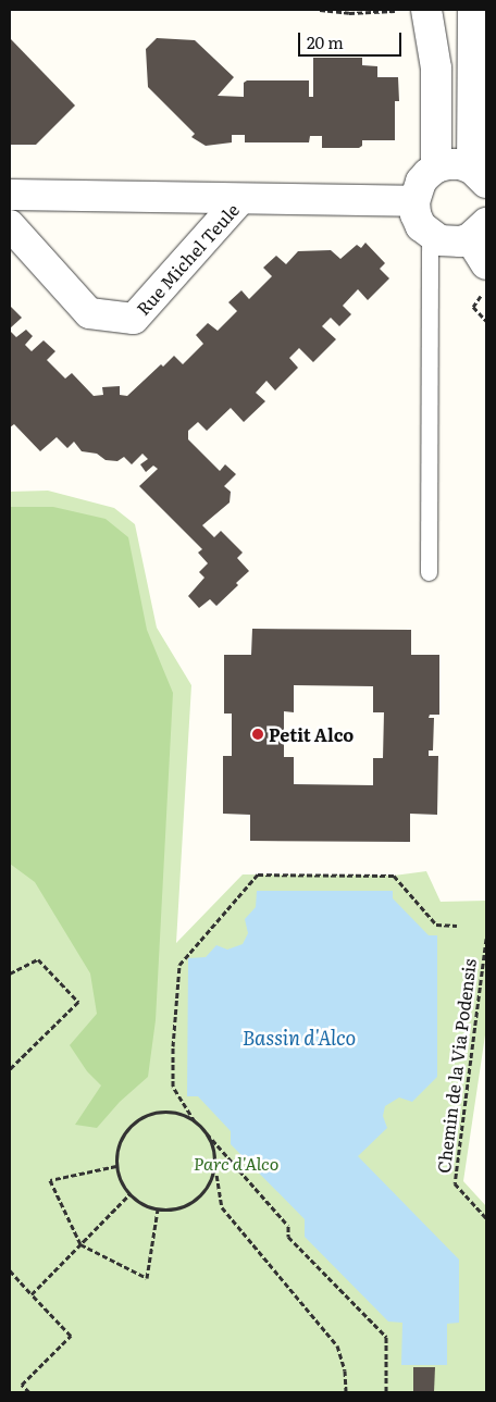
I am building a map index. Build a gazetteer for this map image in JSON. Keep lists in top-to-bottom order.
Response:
{
  "streets": {
    "street": ["Rue Michel Teule"],
    "path": ["Chemin de la Via Podensis"]
  },
  "water": ["Bassin d'Alco"],
  "parks": ["Parc d'Alco"],
  "places": ["Petit Alco"],
  "scale_bar": "20 m"
}
